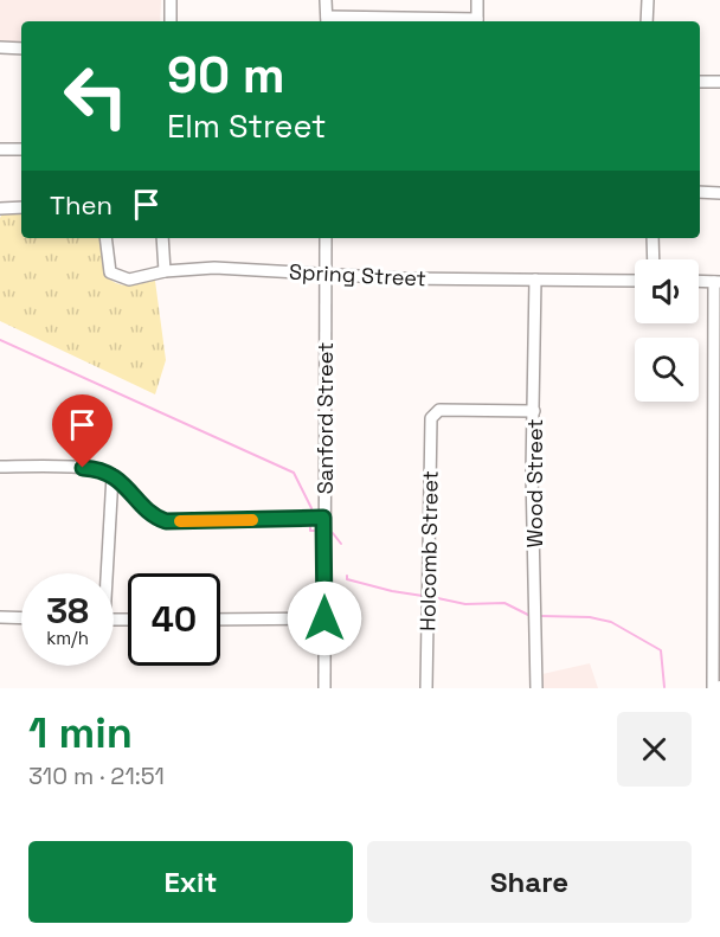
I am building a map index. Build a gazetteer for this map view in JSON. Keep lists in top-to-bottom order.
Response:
{
  "streets": {
    "street": [
      "Spring Street",
      "Sanford Street",
      "Wood Street",
      "Holcomb Street"
    ]
  },
  "crossings": [
    ["Spring Street", "Sanford Street"],
    ["Spring Street", "Wood Street"],
    ["Wood Street", "Holcomb Street"]
  ],
  "page": {
    "turn": ["90 m", "Elm Street"],
    "then": "Then",
    "speed": "38 km/h",
    "limit": "40",
    "heading": ["1 min", "310 m · 21:51"],
    "buttons": ["Exit", "Share"]
  }
}
